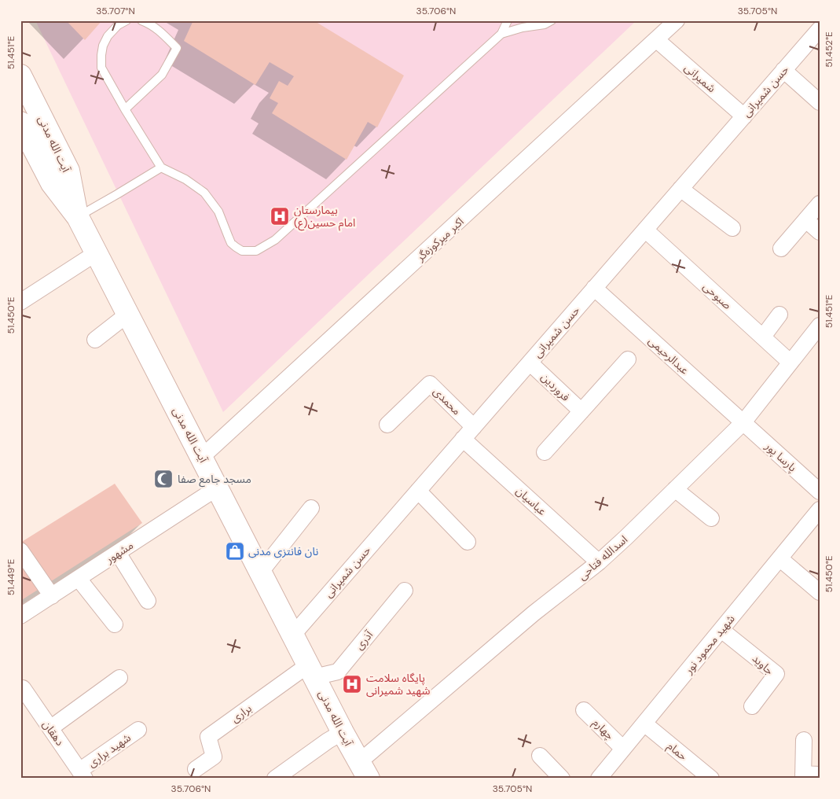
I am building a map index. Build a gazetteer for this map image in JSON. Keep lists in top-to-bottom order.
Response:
{
  "streets": {
    "main road": ["آیت الله مدنی"],
    "street": [
      "شمیرانی",
      "حسن شمیرانی",
      "اکبر میرکوزه‌گر",
      "صبوحی",
      "عبدالرحیمی",
      "فروردین",
      "محمدی",
      "پارسا پور",
      "عباسیان",
      "مشهور",
      "اسدالله فتاحی",
      "آذری",
      "شهید محمود نور",
      "جاوید",
      "براری",
      "چهارم",
      "دهقان",
      "شهید براری",
      "حمام"
    ]
  },
  "crossings": [
    ["شمیرانی", "حسن شمیرانی"],
    ["شمیرانی", "اکبر میرکوزه‌گر"],
    ["حسن شمیرانی", "آیت الله مدنی"],
    ["حسن شمیرانی", "صبوحی"],
    ["حسن شمیرانی", "عبدالرحیمی"],
    ["حسن شمیرانی", "فروردین"],
    ["حسن شمیرانی", "محمدی"],
    ["حسن شمیرانی", "عباسیان"],
    ["آیت الله مدنی", "اکبر میرکوزه‌گر"],
    ["آیت الله مدنی", "مشهور"],
    ["آیت الله مدنی", "اسدالله فتاحی"],
    ["آیت الله مدنی", "آذری"],
    ["آیت الله مدنی", "براری"],
    ["صبوحی", "اسدالله فتاحی"],
    ["عبدالرحیمی", "پارسا پور"],
    ["عبدالرحیمی", "اسدالله فتاحی"],
    ["پارسا پور", "اسدالله فتاحی"],
    ["عباسیان", "اسدالله فتاحی"],
    ["آذری", "براری"],
    ["شهید محمود نور", "جاوید"],
    ["شهید محمود نور", "چهارم"],
    ["شهید محمود نور", "حمام"],
    ["دهقان", "شهید براری"]
  ],
  "places": {
    "hospital": ["بیمارستان امام حسین(ع)", "پایگاه سلامت شهید شمیرانی"],
    "mosque": ["مسجد جامع صفا"],
    "shop": ["نان فانتزی مدنی"]
  },
  "coordinates": [
    "35.707°N",
    "35.706°N",
    "35.705°N",
    "51.452°E",
    "51.451°E",
    "51.450°E",
    "51.449°E"
  ]
}
